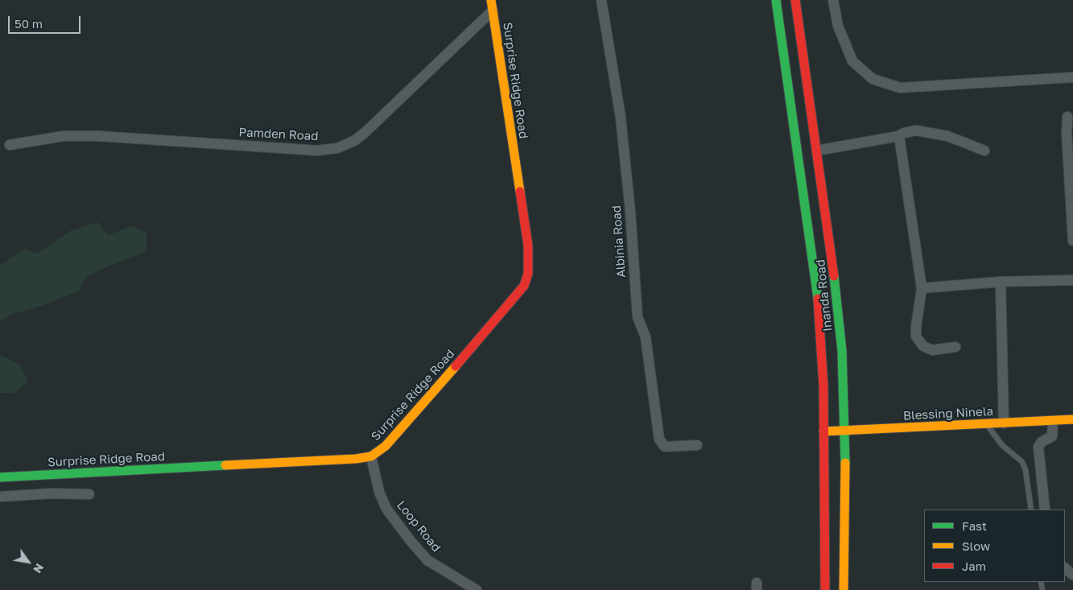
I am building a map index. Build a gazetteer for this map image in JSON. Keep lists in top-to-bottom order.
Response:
{
  "streets": {
    "main road": ["Surprise Ridge Road", "Inanda Road", "Blessing Ninela"],
    "street": ["Pamden Road", "Albinia Road", "Loop Road"]
  },
  "crossings": [
    ["Surprise Ridge Road", "Pamden Road"],
    ["Surprise Ridge Road", "Loop Road"],
    ["Inanda Road", "Blessing Ninela"]
  ],
  "legend": ["Fast", "Slow", "Jam"],
  "scale_bar": "50 m",
  "north": "bottom right"
}
